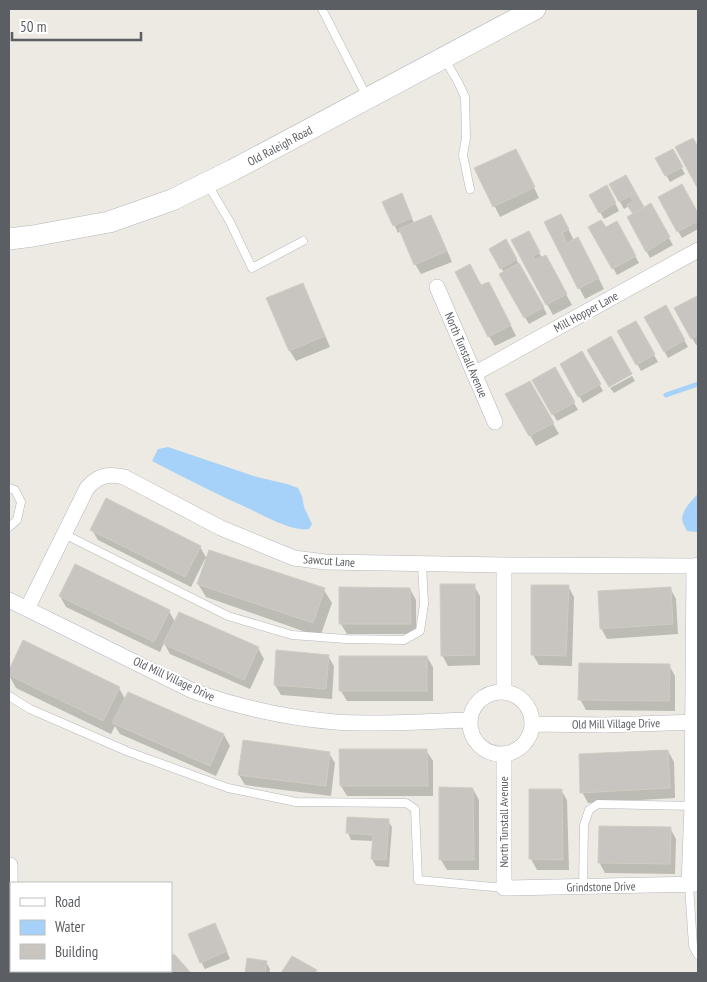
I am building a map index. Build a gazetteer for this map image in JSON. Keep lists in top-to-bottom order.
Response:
{
  "streets": {
    "street": [
      "Old Raleigh Road",
      "Mill Hopper Lane",
      "North Tunstall Avenue",
      "Sawcut Lane",
      "Old Mill Village Drive",
      "Grindstone Drive"
    ]
  },
  "crossings": [
    ["Mill Hopper Lane", "North Tunstall Avenue"],
    ["North Tunstall Avenue", "Old Mill Village Drive"],
    ["North Tunstall Avenue", "Grindstone Drive"],
    ["Sawcut Lane", "Old Mill Village Drive"]
  ],
  "legend": ["Road", "Water", "Building"],
  "scale_bar": "50 m"
}
